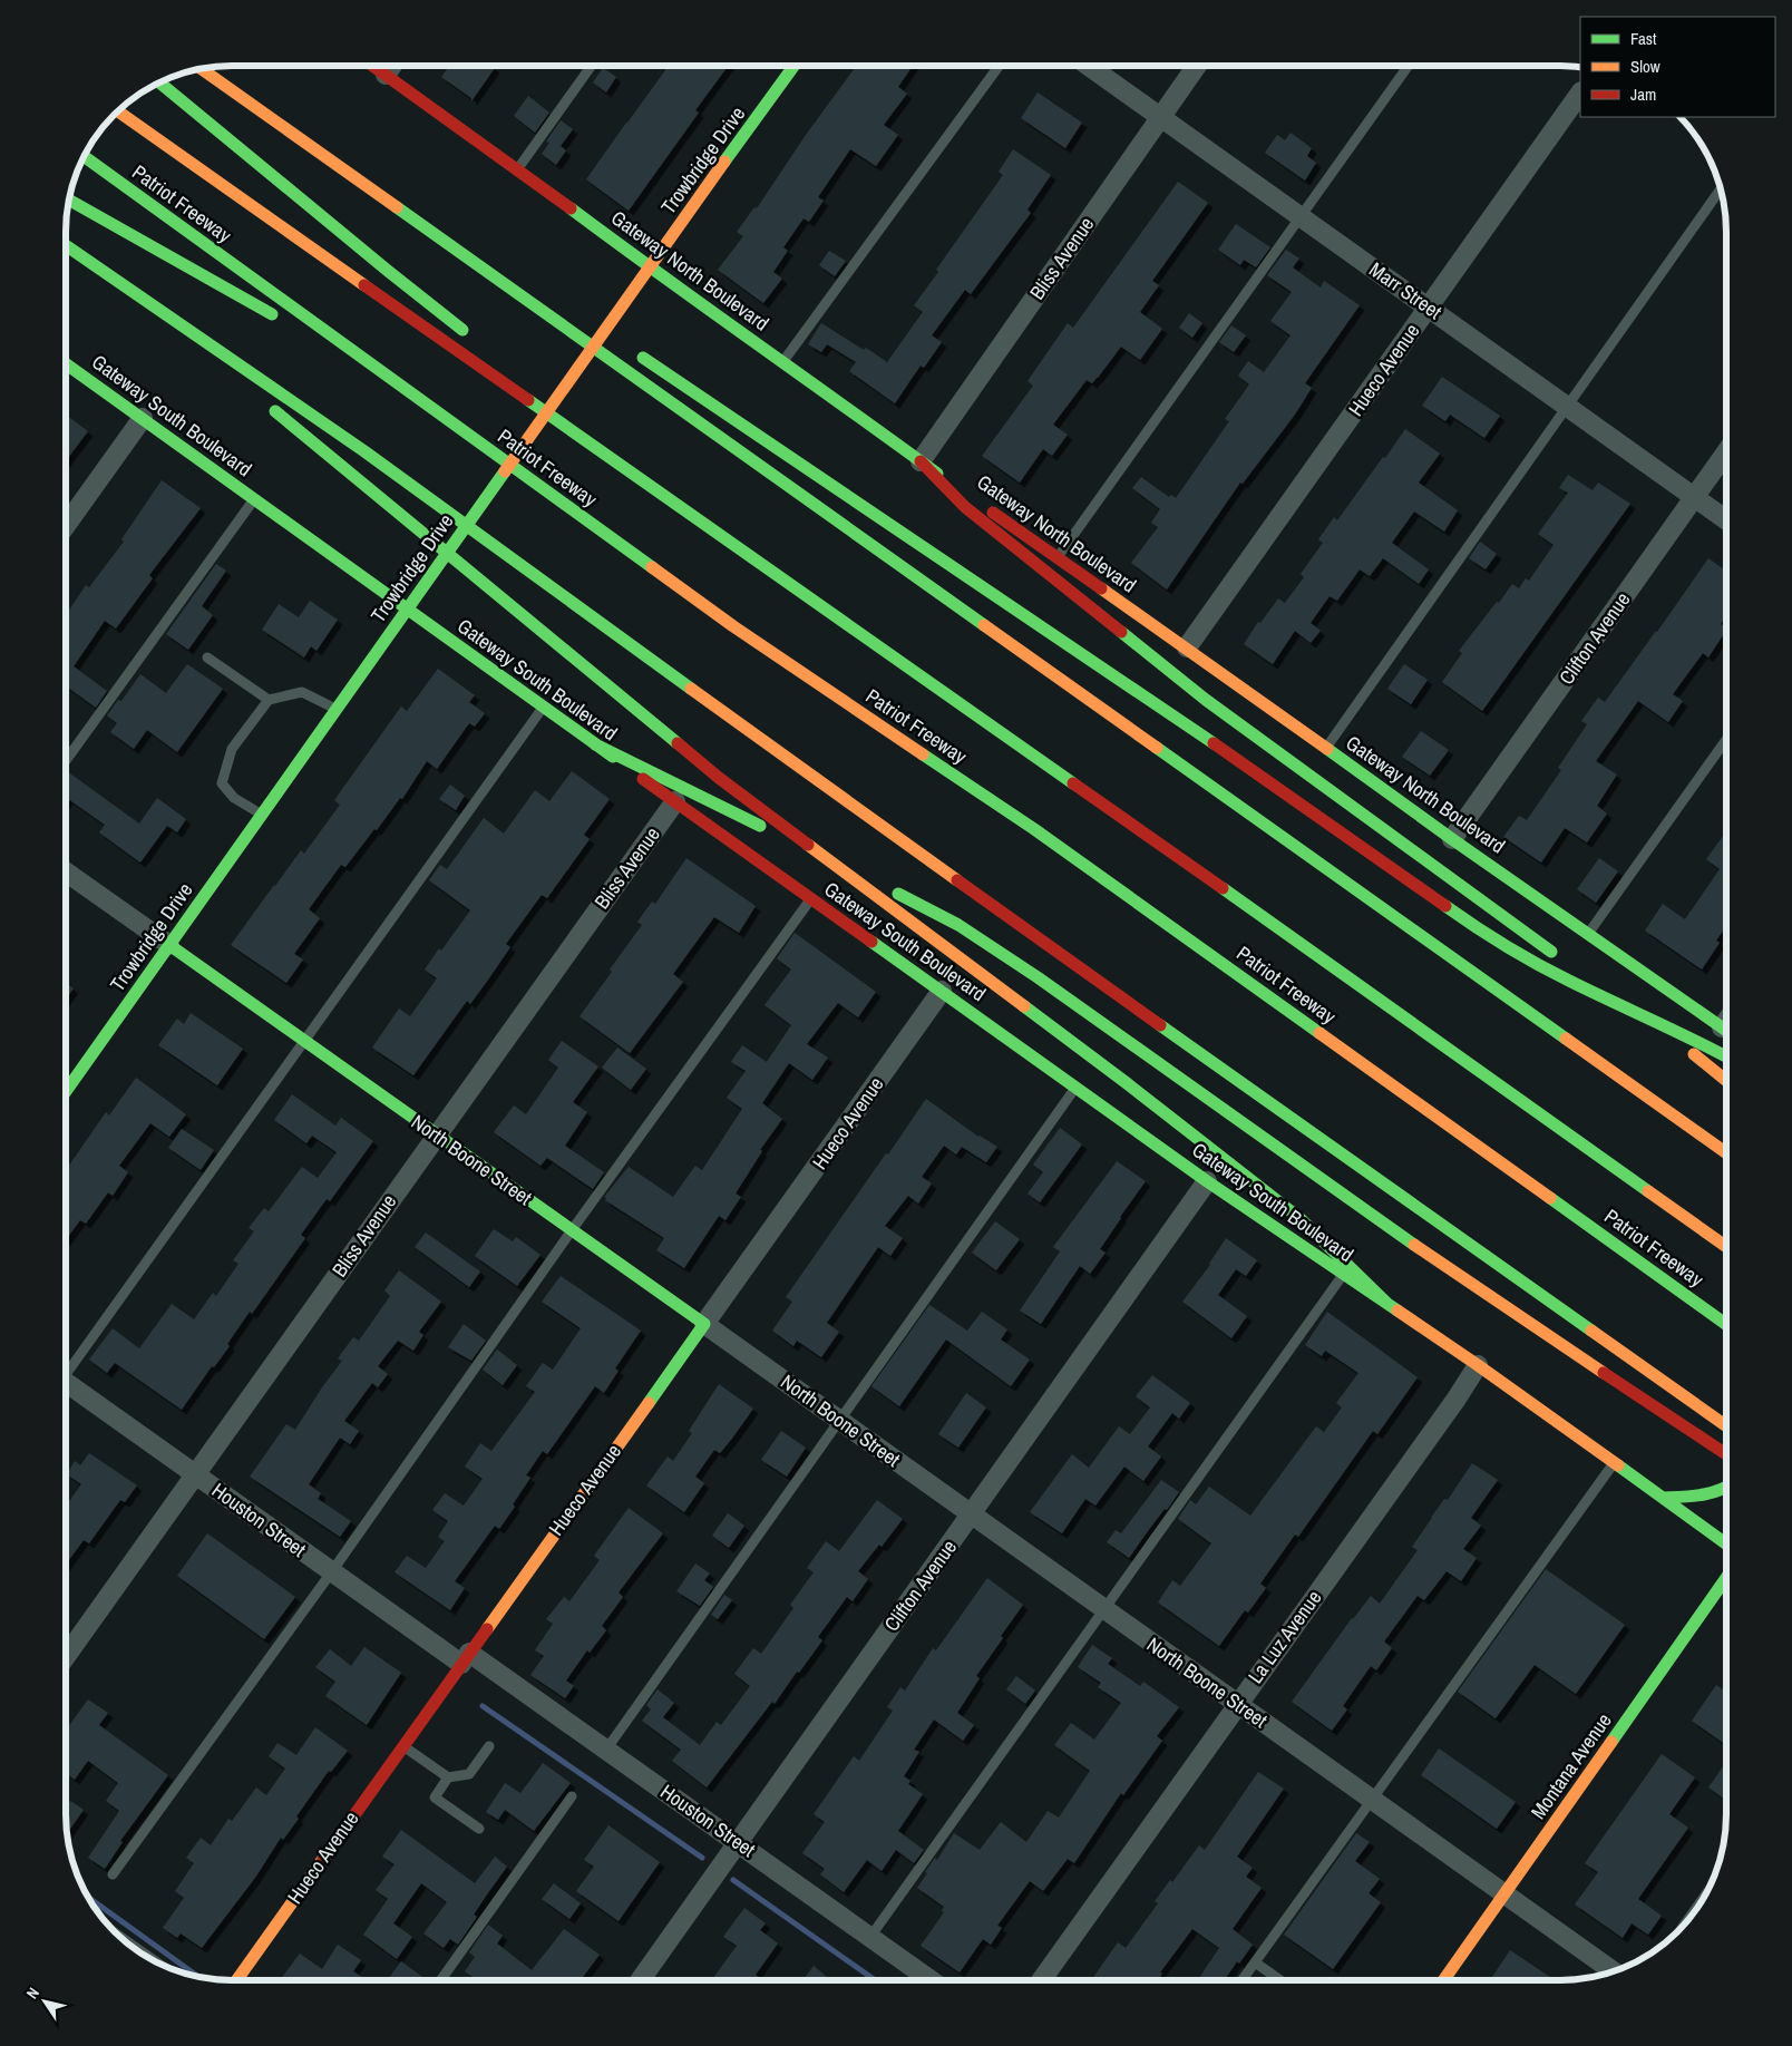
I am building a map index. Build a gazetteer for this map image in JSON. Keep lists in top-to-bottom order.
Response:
{
  "streets": {
    "main road": [
      "Trowbridge Drive",
      "Patriot Freeway",
      "Gateway North Boulevard",
      "Hueco Avenue",
      "Gateway South Boulevard",
      "North Boone Street",
      "Montana Avenue"
    ],
    "street": [
      "Bliss Avenue",
      "Marr Street",
      "Clifton Avenue",
      "Houston Street",
      "La Luz Avenue"
    ]
  },
  "crossings": [
    ["Trowbridge Drive", "Gateway North Boulevard"],
    ["Trowbridge Drive", "Gateway South Boulevard"],
    ["Trowbridge Drive", "North Boone Street"],
    ["Bliss Avenue", "Gateway North Boulevard"],
    ["Bliss Avenue", "Marr Street"],
    ["Bliss Avenue", "Gateway South Boulevard"],
    ["Bliss Avenue", "North Boone Street"],
    ["Bliss Avenue", "Houston Street"],
    ["Gateway North Boulevard", "Hueco Avenue"],
    ["Gateway North Boulevard", "Clifton Avenue"],
    ["Marr Street", "Hueco Avenue"],
    ["Marr Street", "Clifton Avenue"],
    ["Hueco Avenue", "Gateway South Boulevard"],
    ["Hueco Avenue", "North Boone Street"],
    ["Hueco Avenue", "Houston Street"],
    ["Gateway South Boulevard", "Clifton Avenue"],
    ["Gateway South Boulevard", "La Luz Avenue"],
    ["Clifton Avenue", "North Boone Street"],
    ["Clifton Avenue", "Houston Street"],
    ["North Boone Street", "La Luz Avenue"],
    ["North Boone Street", "Montana Avenue"]
  ],
  "legend": ["Fast", "Slow", "Jam"],
  "north": "top left"
}
